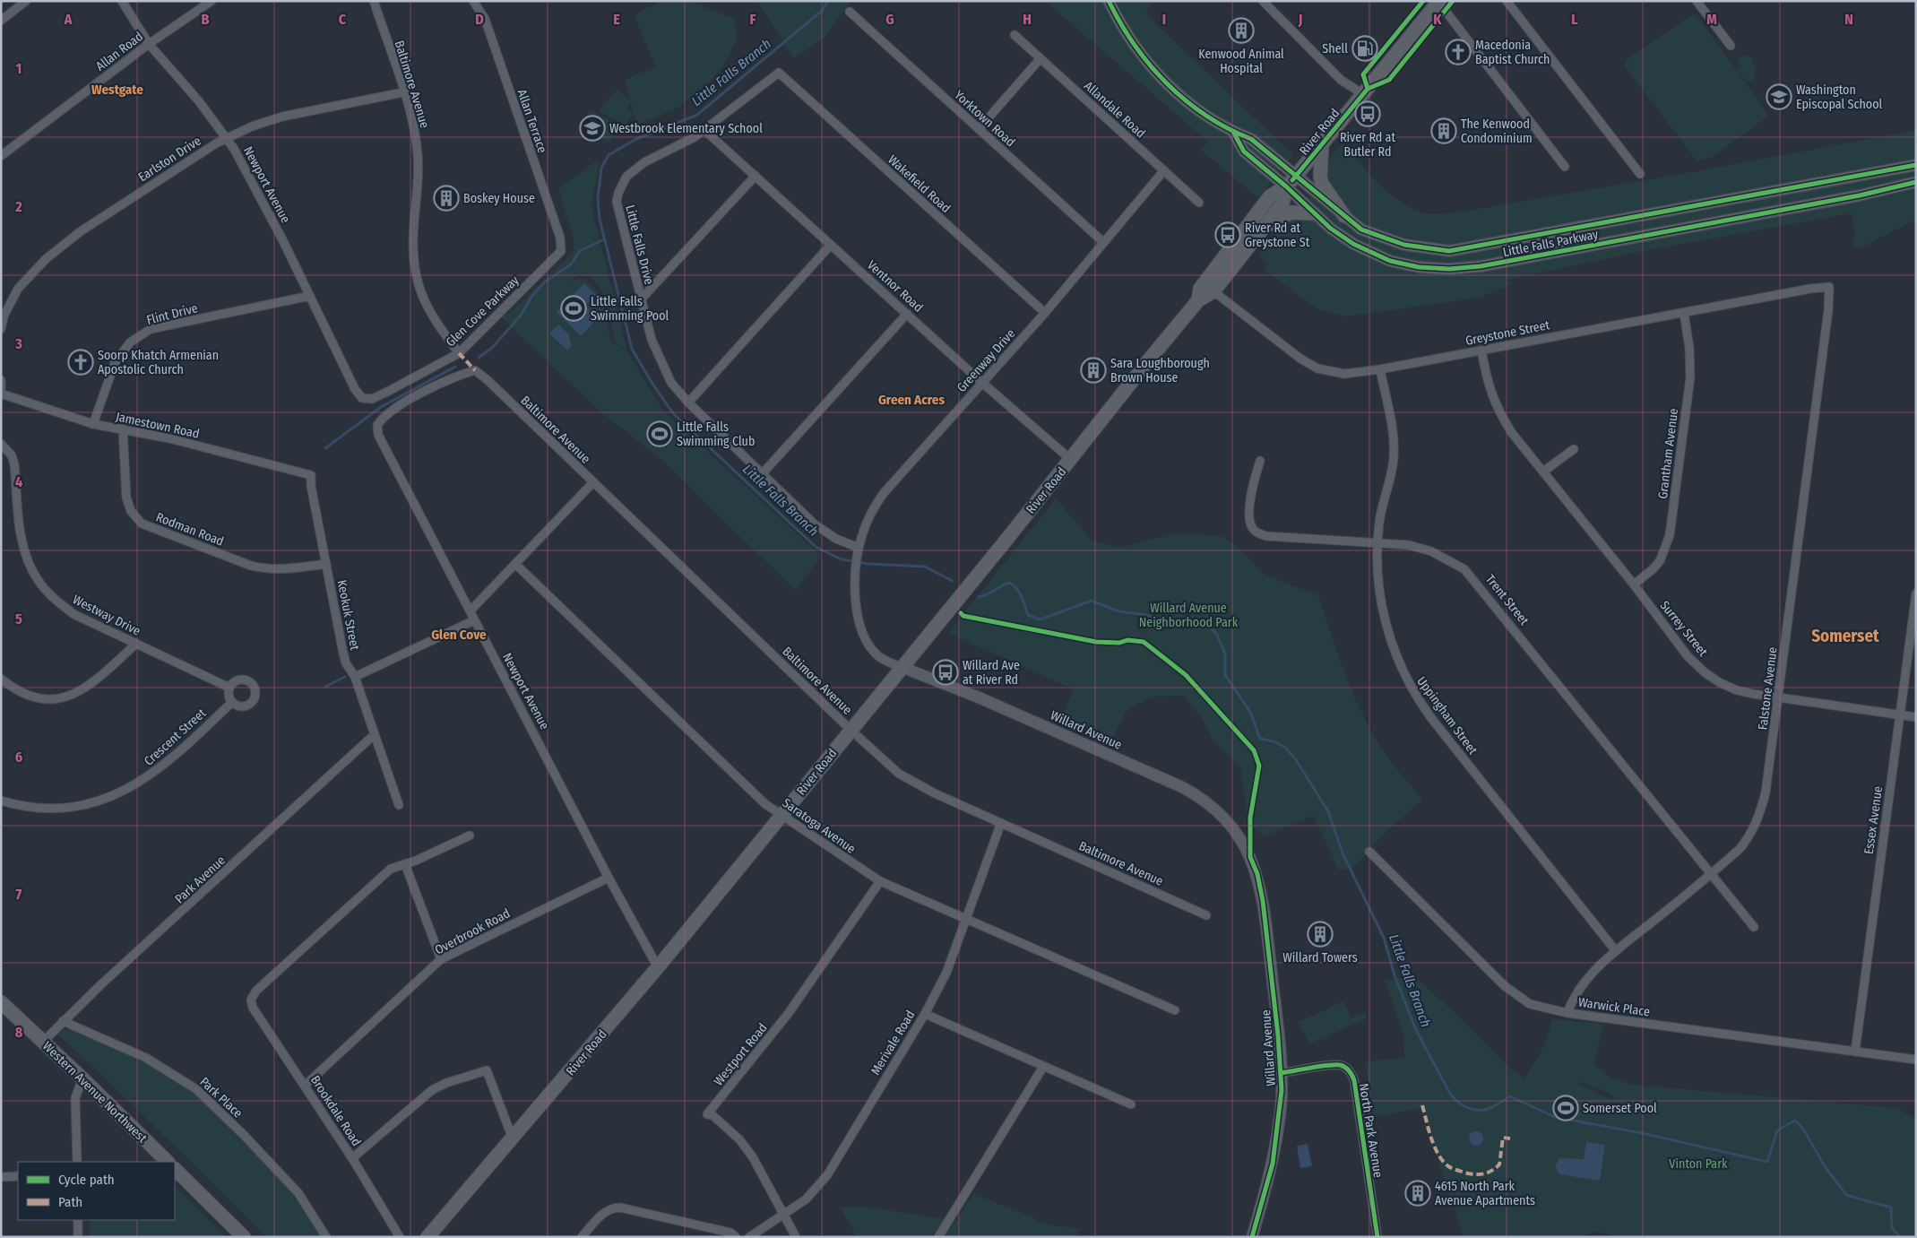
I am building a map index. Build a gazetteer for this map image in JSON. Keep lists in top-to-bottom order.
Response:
{
  "streets": {
    "main road": [
      "River Road",
      "Little Falls Parkway",
      "Willard Avenue",
      "Western Avenue Northwest"
    ],
    "street": [
      "Allan Road",
      "Baltimore Avenue",
      "Allandale Road",
      "Yorktown Road",
      "Allan Terrace",
      "Earlston Drive",
      "Wakefield Road",
      "Newport Avenue",
      "Little Falls Drive",
      "Ventnor Road",
      "Glen Cove Parkway",
      "Flint Drive",
      "Greystone Street",
      "Greenway Drive",
      "Jamestown Road",
      "Grantham Avenue",
      "Rodman Road",
      "Trent Street",
      "Westway Drive",
      "Keokuk Street",
      "Surrey Street",
      "Falstone Avenue",
      "Uppingham Street",
      "Crescent Street",
      "Essex Avenue",
      "Saratoga Avenue",
      "Park Avenue",
      "Overbrook Road",
      "Warwick Place",
      "Merivale Road",
      "Westport Road",
      "Park Place",
      "Brookdale Road",
      "North Park Avenue"
    ]
  },
  "crossings": [
    ["Allan Road", "Newport Avenue"],
    ["Baltimore Avenue", "River Road"],
    ["Baltimore Avenue", "Earlston Drive"],
    ["Baltimore Avenue", "Newport Avenue"],
    ["Baltimore Avenue", "Glen Cove Parkway"],
    ["Baltimore Avenue", "Merivale Road"],
    ["Allandale Road", "Greenway Drive"],
    ["Yorktown Road", "Greenway Drive"],
    ["Allan Terrace", "Glen Cove Parkway"],
    ["River Road", "Newport Avenue"],
    ["River Road", "Little Falls Parkway"],
    ["River Road", "Ventnor Road"],
    ["River Road", "Greystone Street"],
    ["River Road", "Greenway Drive"],
    ["River Road", "Willard Avenue"],
    ["River Road", "Saratoga Avenue"],
    ["Earlston Drive", "Newport Avenue"],
    ["Wakefield Road", "Little Falls Drive"],
    ["Wakefield Road", "Greenway Drive"],
    ["Newport Avenue", "Glen Cove Parkway"],
    ["Newport Avenue", "Flint Drive"],
    ["Newport Avenue", "Overbrook Road"],
    ["Little Falls Drive", "Ventnor Road"],
    ["Little Falls Drive", "Greenway Drive"],
    ["Ventnor Road", "Greenway Drive"],
    ["Flint Drive", "Jamestown Road"],
    ["Greystone Street", "Grantham Avenue"],
    ["Greystone Street", "Surrey Street"],
    ["Greystone Street", "Falstone Avenue"],
    ["Greystone Street", "Uppingham Street"],
    ["Greenway Drive", "Willard Avenue"],
    ["Jamestown Road", "Rodman Road"],
    ["Jamestown Road", "Keokuk Street"],
    ["Grantham Avenue", "Surrey Street"],
    ["Rodman Road", "Keokuk Street"],
    ["Trent Street", "Falstone Avenue"],
    ["Trent Street", "Uppingham Street"],
    ["Westway Drive", "Crescent Street"],
    ["Keokuk Street", "Park Avenue"],
    ["Surrey Street", "Falstone Avenue"],
    ["Surrey Street", "Essex Avenue"],
    ["Falstone Avenue", "Uppingham Street"],
    ["Falstone Avenue", "Warwick Place"],
    ["Willard Avenue", "North Park Avenue"],
    ["Essex Avenue", "Warwick Place"],
    ["Saratoga Avenue", "Merivale Road"],
    ["Saratoga Avenue", "Westport Road"],
    ["Park Avenue", "Western Avenue Northwest"],
    ["Park Avenue", "Park Place"],
    ["Overbrook Road", "Brookdale Road"],
    ["Merivale Road", "Westport Road"]
  ],
  "districts": [
    "Westgate",
    "Green Acres",
    "Glen Cove",
    "Somerset"
  ],
  "water": ["Little Falls Branch"],
  "parks": ["Willard Avenue Neighborhood Park", "Vinton Park"],
  "places": {
    "building": [
      "Kenwood Animal Hospital",
      "The Kenwood Condominium",
      "Boskey House",
      "Sara Loughborough Brown House",
      "Willard Towers",
      "4615 North Park Avenue Apartments"
    ],
    "fuel station": ["Shell"],
    "church": ["Macedonia Baptist Church", "Soorp Khatch Armenian Apostolic Church"],
    "school or university": ["Washington Episcopal School", "Westbrook Elementary School"],
    "bus stop": ["River Rd at Butler Rd", "River Rd at Greystone St", "Willard Ave at River Rd"],
    "sports": ["Little Falls Swimming Pool", "Little Falls Swimming Club", "Somerset Pool"]
  },
  "legend": ["Cycle path", "Path"],
  "grid": {
    "columns": [
      "A",
      "B",
      "C",
      "D",
      "E",
      "F",
      "G",
      "H",
      "I",
      "J",
      "K",
      "L",
      "M",
      "N"
    ],
    "rows": [
      "1",
      "2",
      "3",
      "4",
      "5",
      "6",
      "7",
      "8"
    ]
  }
}
